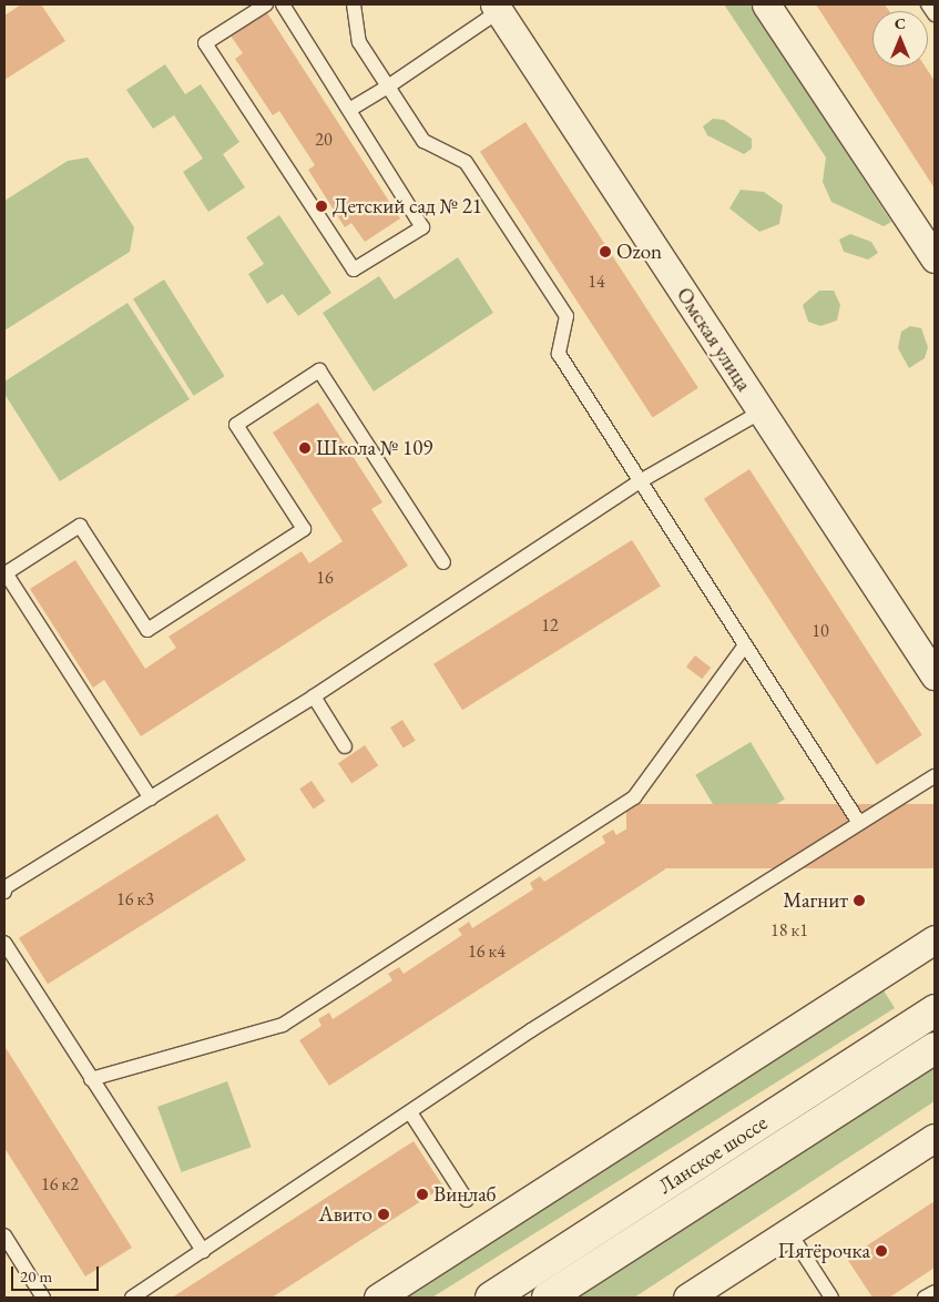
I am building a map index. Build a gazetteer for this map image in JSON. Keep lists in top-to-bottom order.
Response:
{
  "streets": {
    "main road": ["Ланское шоссе"],
    "street": ["Омская улица"]
  },
  "places": [
    "Детский сад № 21",
    "Ozon",
    "Школа № 109",
    "Магнит",
    "Винлаб",
    "Авито",
    "Пятёрочка"
  ],
  "house_numbers": [
    "20",
    "14",
    "16",
    "12",
    "10",
    "16 к3",
    "18 к1",
    "16 к4",
    "16 к2"
  ],
  "scale_bar": "20 m",
  "north": "top"
}
